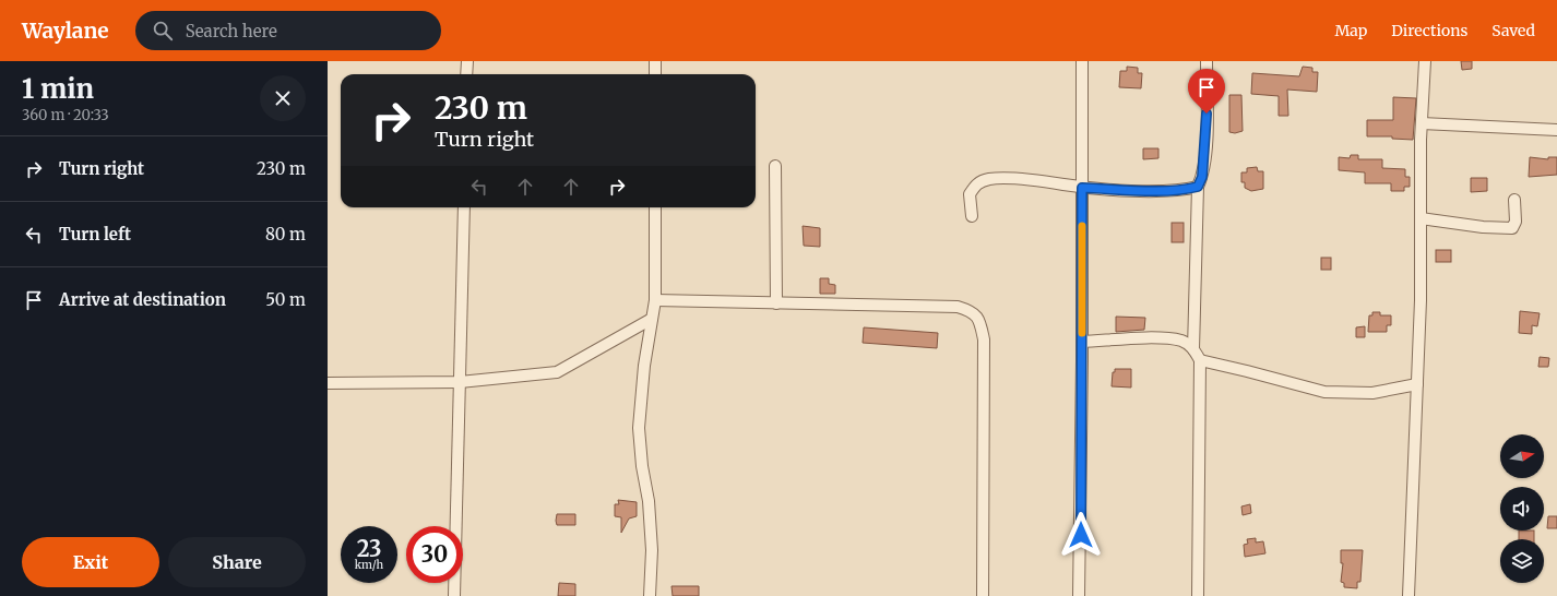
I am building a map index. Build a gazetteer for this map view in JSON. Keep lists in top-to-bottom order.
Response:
{
  "north": "right",
  "page": {
    "header": "Waylane",
    "search": "Search here",
    "nav": ["Map", "Directions", "Saved"],
    "heading": ["1 min", "360 m · 20:33"],
    "turn": ["230 m", "Turn right"],
    "list": [
      {
        "name": "Turn right",
        "value": "230 m"
      },
      {
        "name": "Turn left",
        "value": "80 m"
      },
      {
        "name": "Arrive at destination",
        "value": "50 m"
      }
    ],
    "speed": "23 km/h",
    "limit": "30",
    "buttons": ["Exit", "Share"]
  }
}
